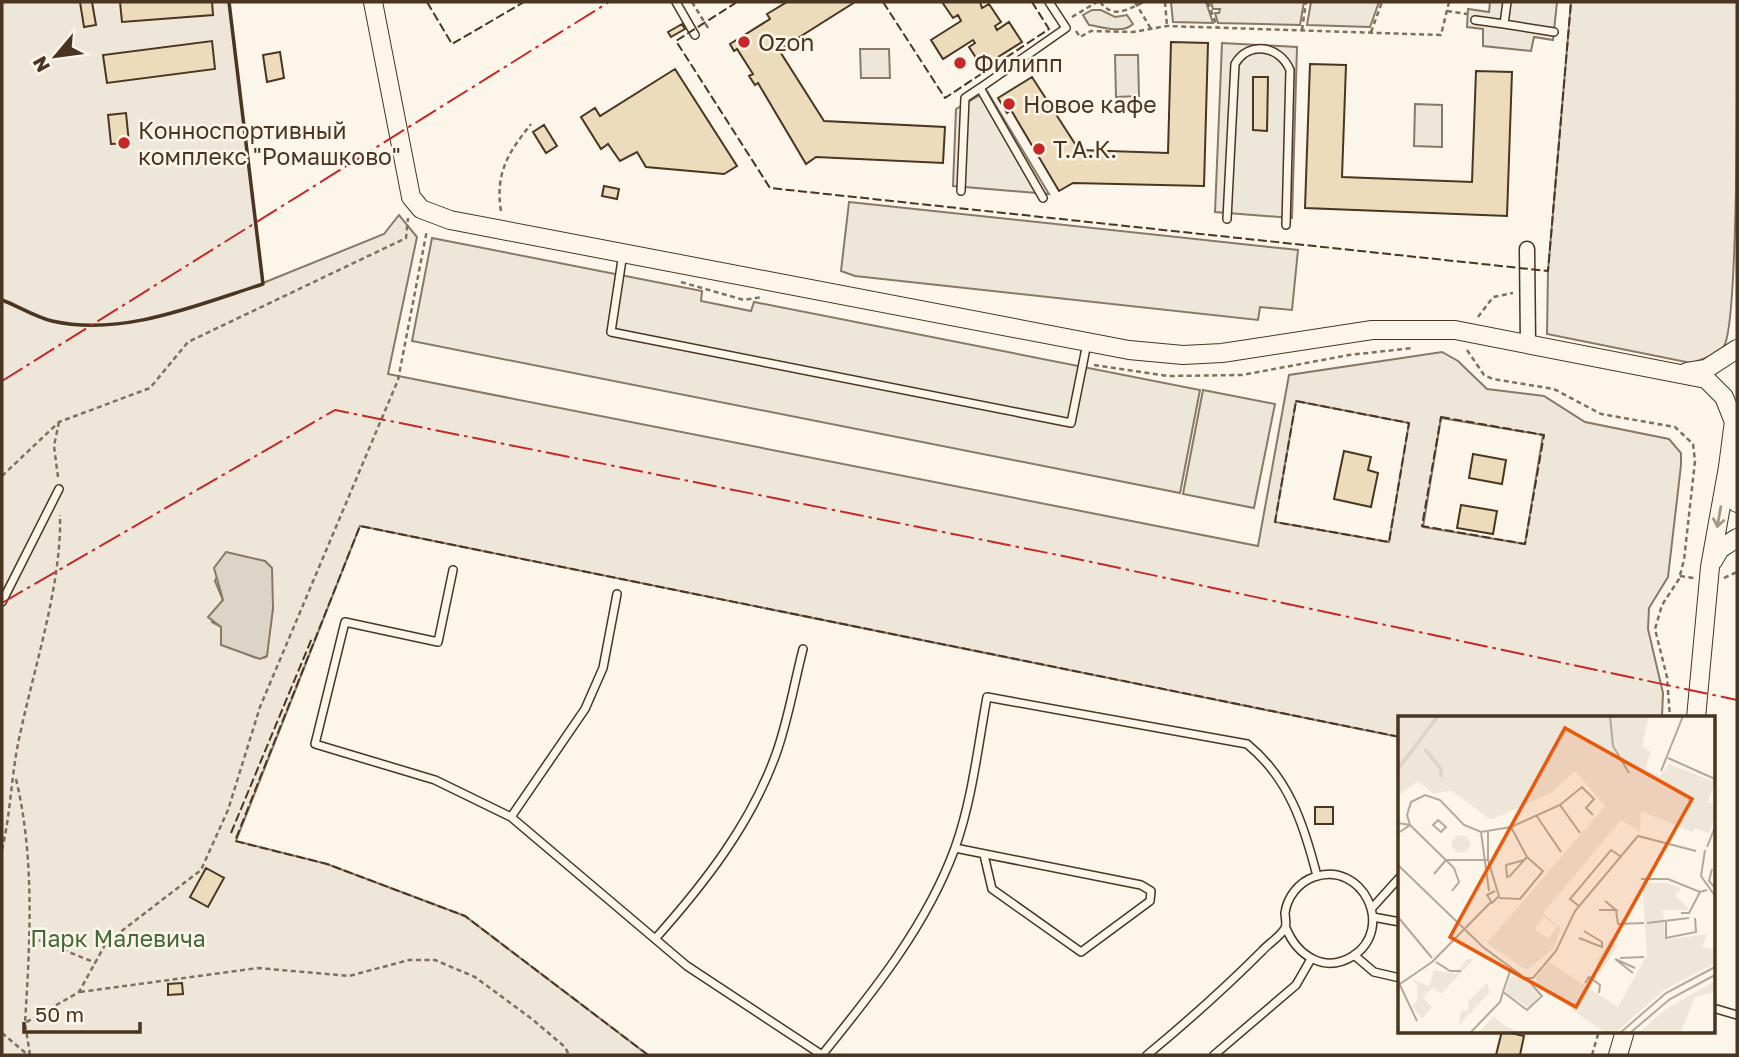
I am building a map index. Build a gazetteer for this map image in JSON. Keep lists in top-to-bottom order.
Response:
{
  "parks": ["Парк Малевича"],
  "places": [
    "Ozon",
    "Филипп",
    "Новое кафе",
    "Конноспортивный комплекс \"Ромашково\"",
    "Т.А.К."
  ],
  "scale_bar": "50 m",
  "north": "bottom left"
}
